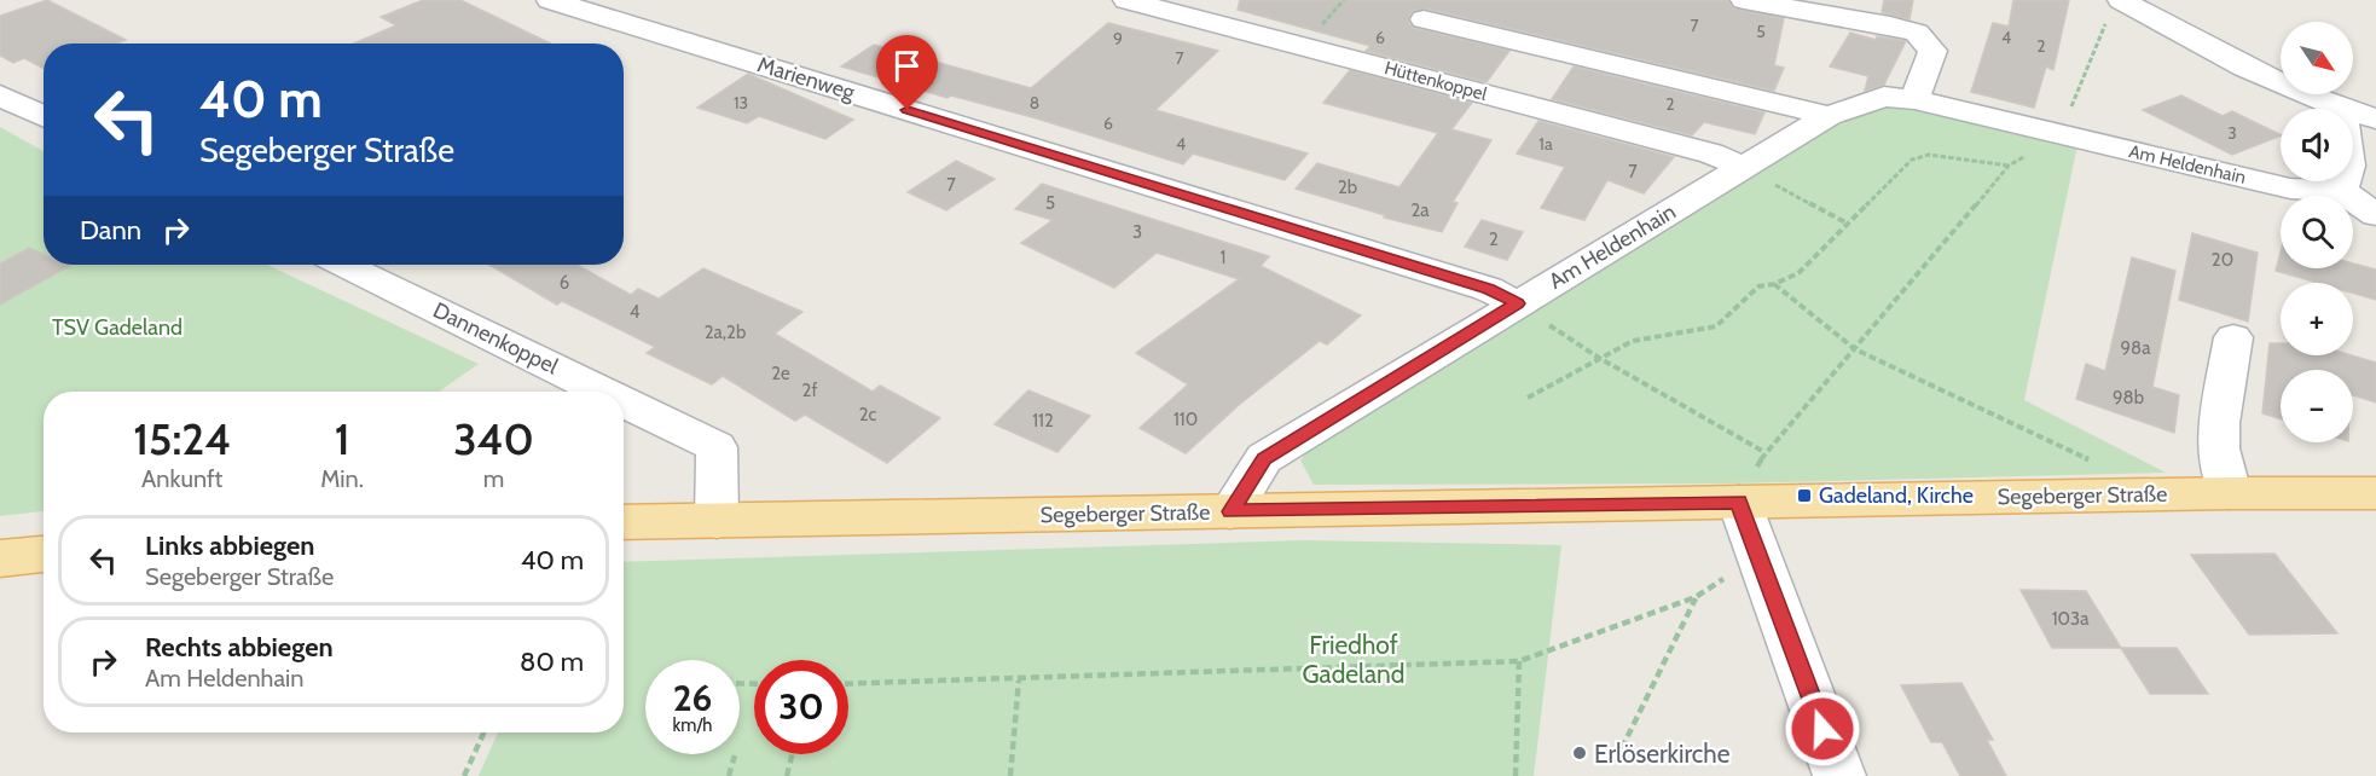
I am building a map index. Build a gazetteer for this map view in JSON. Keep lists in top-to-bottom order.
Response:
{
  "streets": {
    "main road": ["Segeberger Straße"],
    "street": [
      "Marienweg",
      "Hüttenkoppel",
      "Am Heldenhain",
      "Dannenkoppel"
    ]
  },
  "crossings": [
    ["Marienweg", "Am Heldenhain"],
    ["Hüttenkoppel", "Am Heldenhain"],
    ["Am Heldenhain", "Segeberger Straße"],
    ["Dannenkoppel", "Segeberger Straße"]
  ],
  "parks": ["TSV Gadeland", "Friedhof Gadeland"],
  "places": {
    "transit": ["Gadeland, Kirche"],
    "other": ["Erlöserkirche"]
  },
  "house_numbers": [
    "7",
    "5",
    "6",
    "4",
    "9",
    "2",
    "7",
    "13",
    "8",
    "2",
    "6",
    "3",
    "4",
    "1a",
    "7",
    "7",
    "2b",
    "5",
    "2a",
    "3",
    "2",
    "1",
    "20",
    "6",
    "4",
    "2a,2b",
    "98a",
    "2e",
    "2f",
    "98b",
    "2c",
    "110",
    "112",
    "103a"
  ],
  "north": "bottom right",
  "page": {
    "map_buttons": ["+", "−"],
    "turn": ["40 m", "Segeberger Straße"],
    "then": "Dann",
    "eta": [
      "15:24",
      "Ankunft",
      "1",
      "Min.",
      "340",
      "m"
    ],
    "list": [
      {
        "name": "Links abbiegen",
        "note": "Segeberger Straße",
        "value": "40 m"
      },
      {
        "name": "Rechts abbiegen",
        "note": "Am Heldenhain",
        "value": "80 m"
      }
    ],
    "speed": "26 km/h",
    "limit": "30"
  }
}
